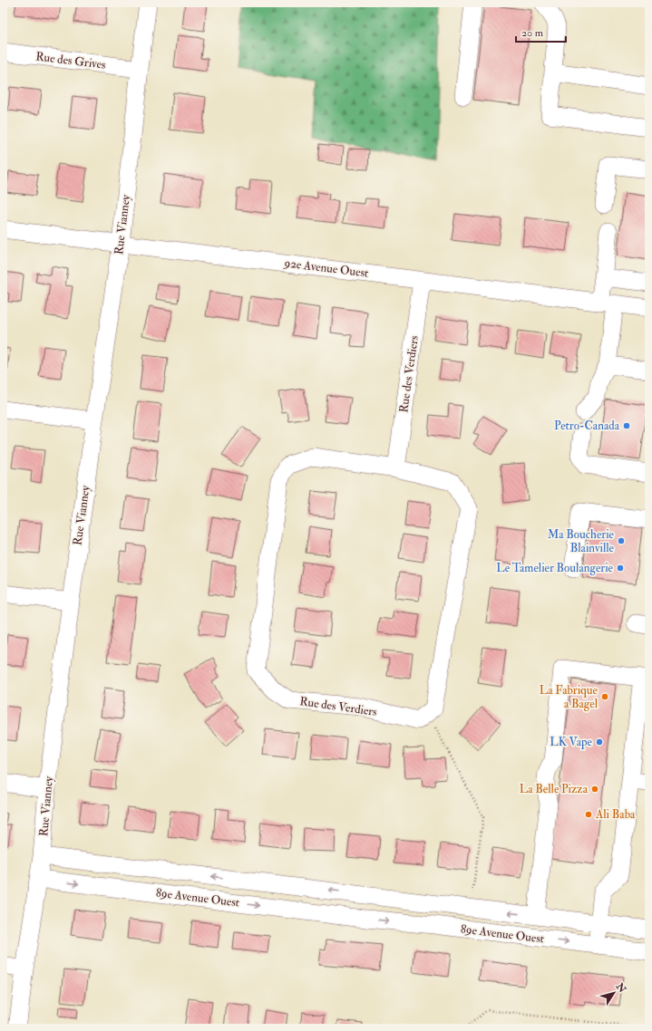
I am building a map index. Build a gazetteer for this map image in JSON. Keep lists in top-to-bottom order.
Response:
{
  "streets": {
    "street": [
      "Rue des Grives",
      "Rue Vianney",
      "92e Avenue Ouest",
      "Rue des Verdiers",
      "89e Avenue Ouest"
    ]
  },
  "crossings": [
    ["Rue des Grives", "Rue Vianney"],
    ["Rue Vianney", "92e Avenue Ouest"],
    ["Rue Vianney", "89e Avenue Ouest"],
    ["92e Avenue Ouest", "Rue des Verdiers"]
  ],
  "places": [
    "Petro-Canada",
    "Ma Boucherie Blainville",
    "Le Tamelier Boulangerie",
    "La Fabrique a Bagel",
    "LK Vape",
    "La Belle Pizza",
    "Ali Baba"
  ],
  "scale_bar": "20 m",
  "north": "top right"
}
